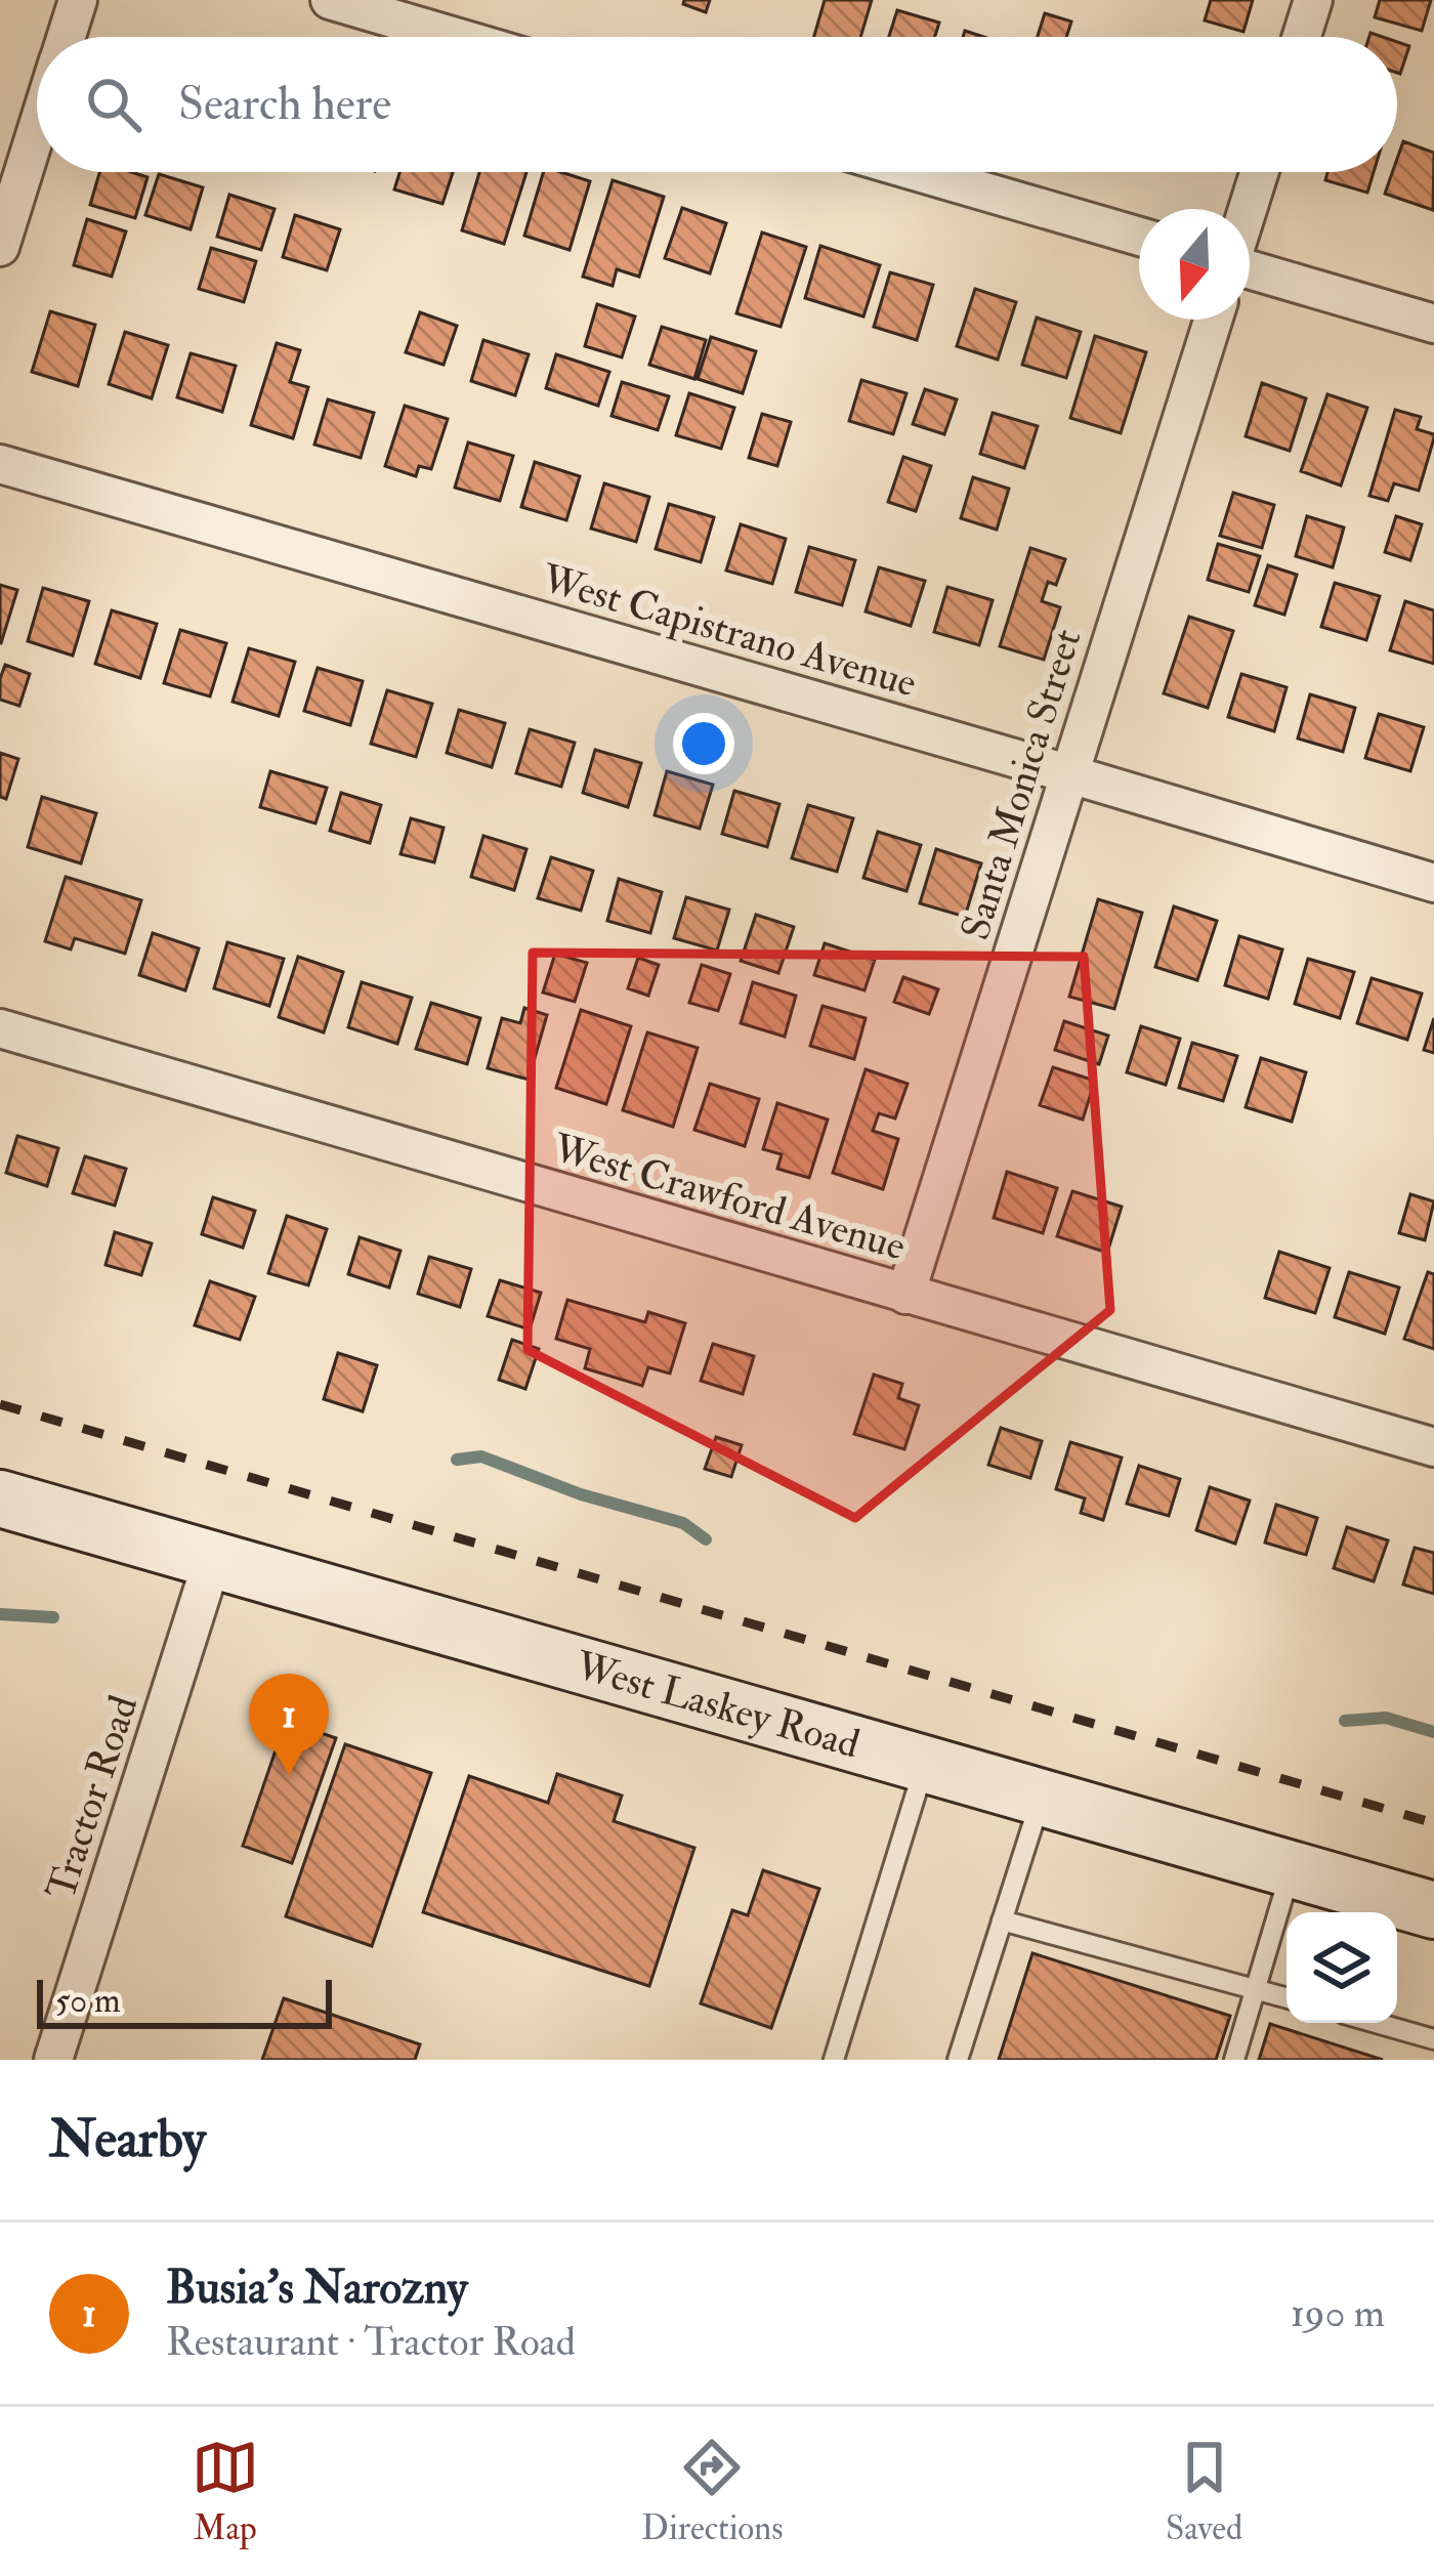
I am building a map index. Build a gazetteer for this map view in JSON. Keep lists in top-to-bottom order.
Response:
{
  "streets": {
    "main road": ["West Laskey Road"],
    "street": [
      "West Capistrano Avenue",
      "Santa Monica Street",
      "West Crawford Avenue",
      "Tractor Road"
    ]
  },
  "crossings": [
    ["West Capistrano Avenue", "Santa Monica Street"],
    ["Santa Monica Street", "West Crawford Avenue"],
    ["West Laskey Road", "Tractor Road"]
  ],
  "scale_bar": "50 m",
  "north": "bottom",
  "page": {
    "search": "Search here",
    "pins": "1",
    "scale": "50 m",
    "heading": "Nearby",
    "list": [
      {
        "mark": "1",
        "name": "Busia's Narozny",
        "note": "Restaurant · Tractor Road",
        "value": "190 m"
      }
    ],
    "nav": ["Map", "Directions", "Saved"]
  }
}
